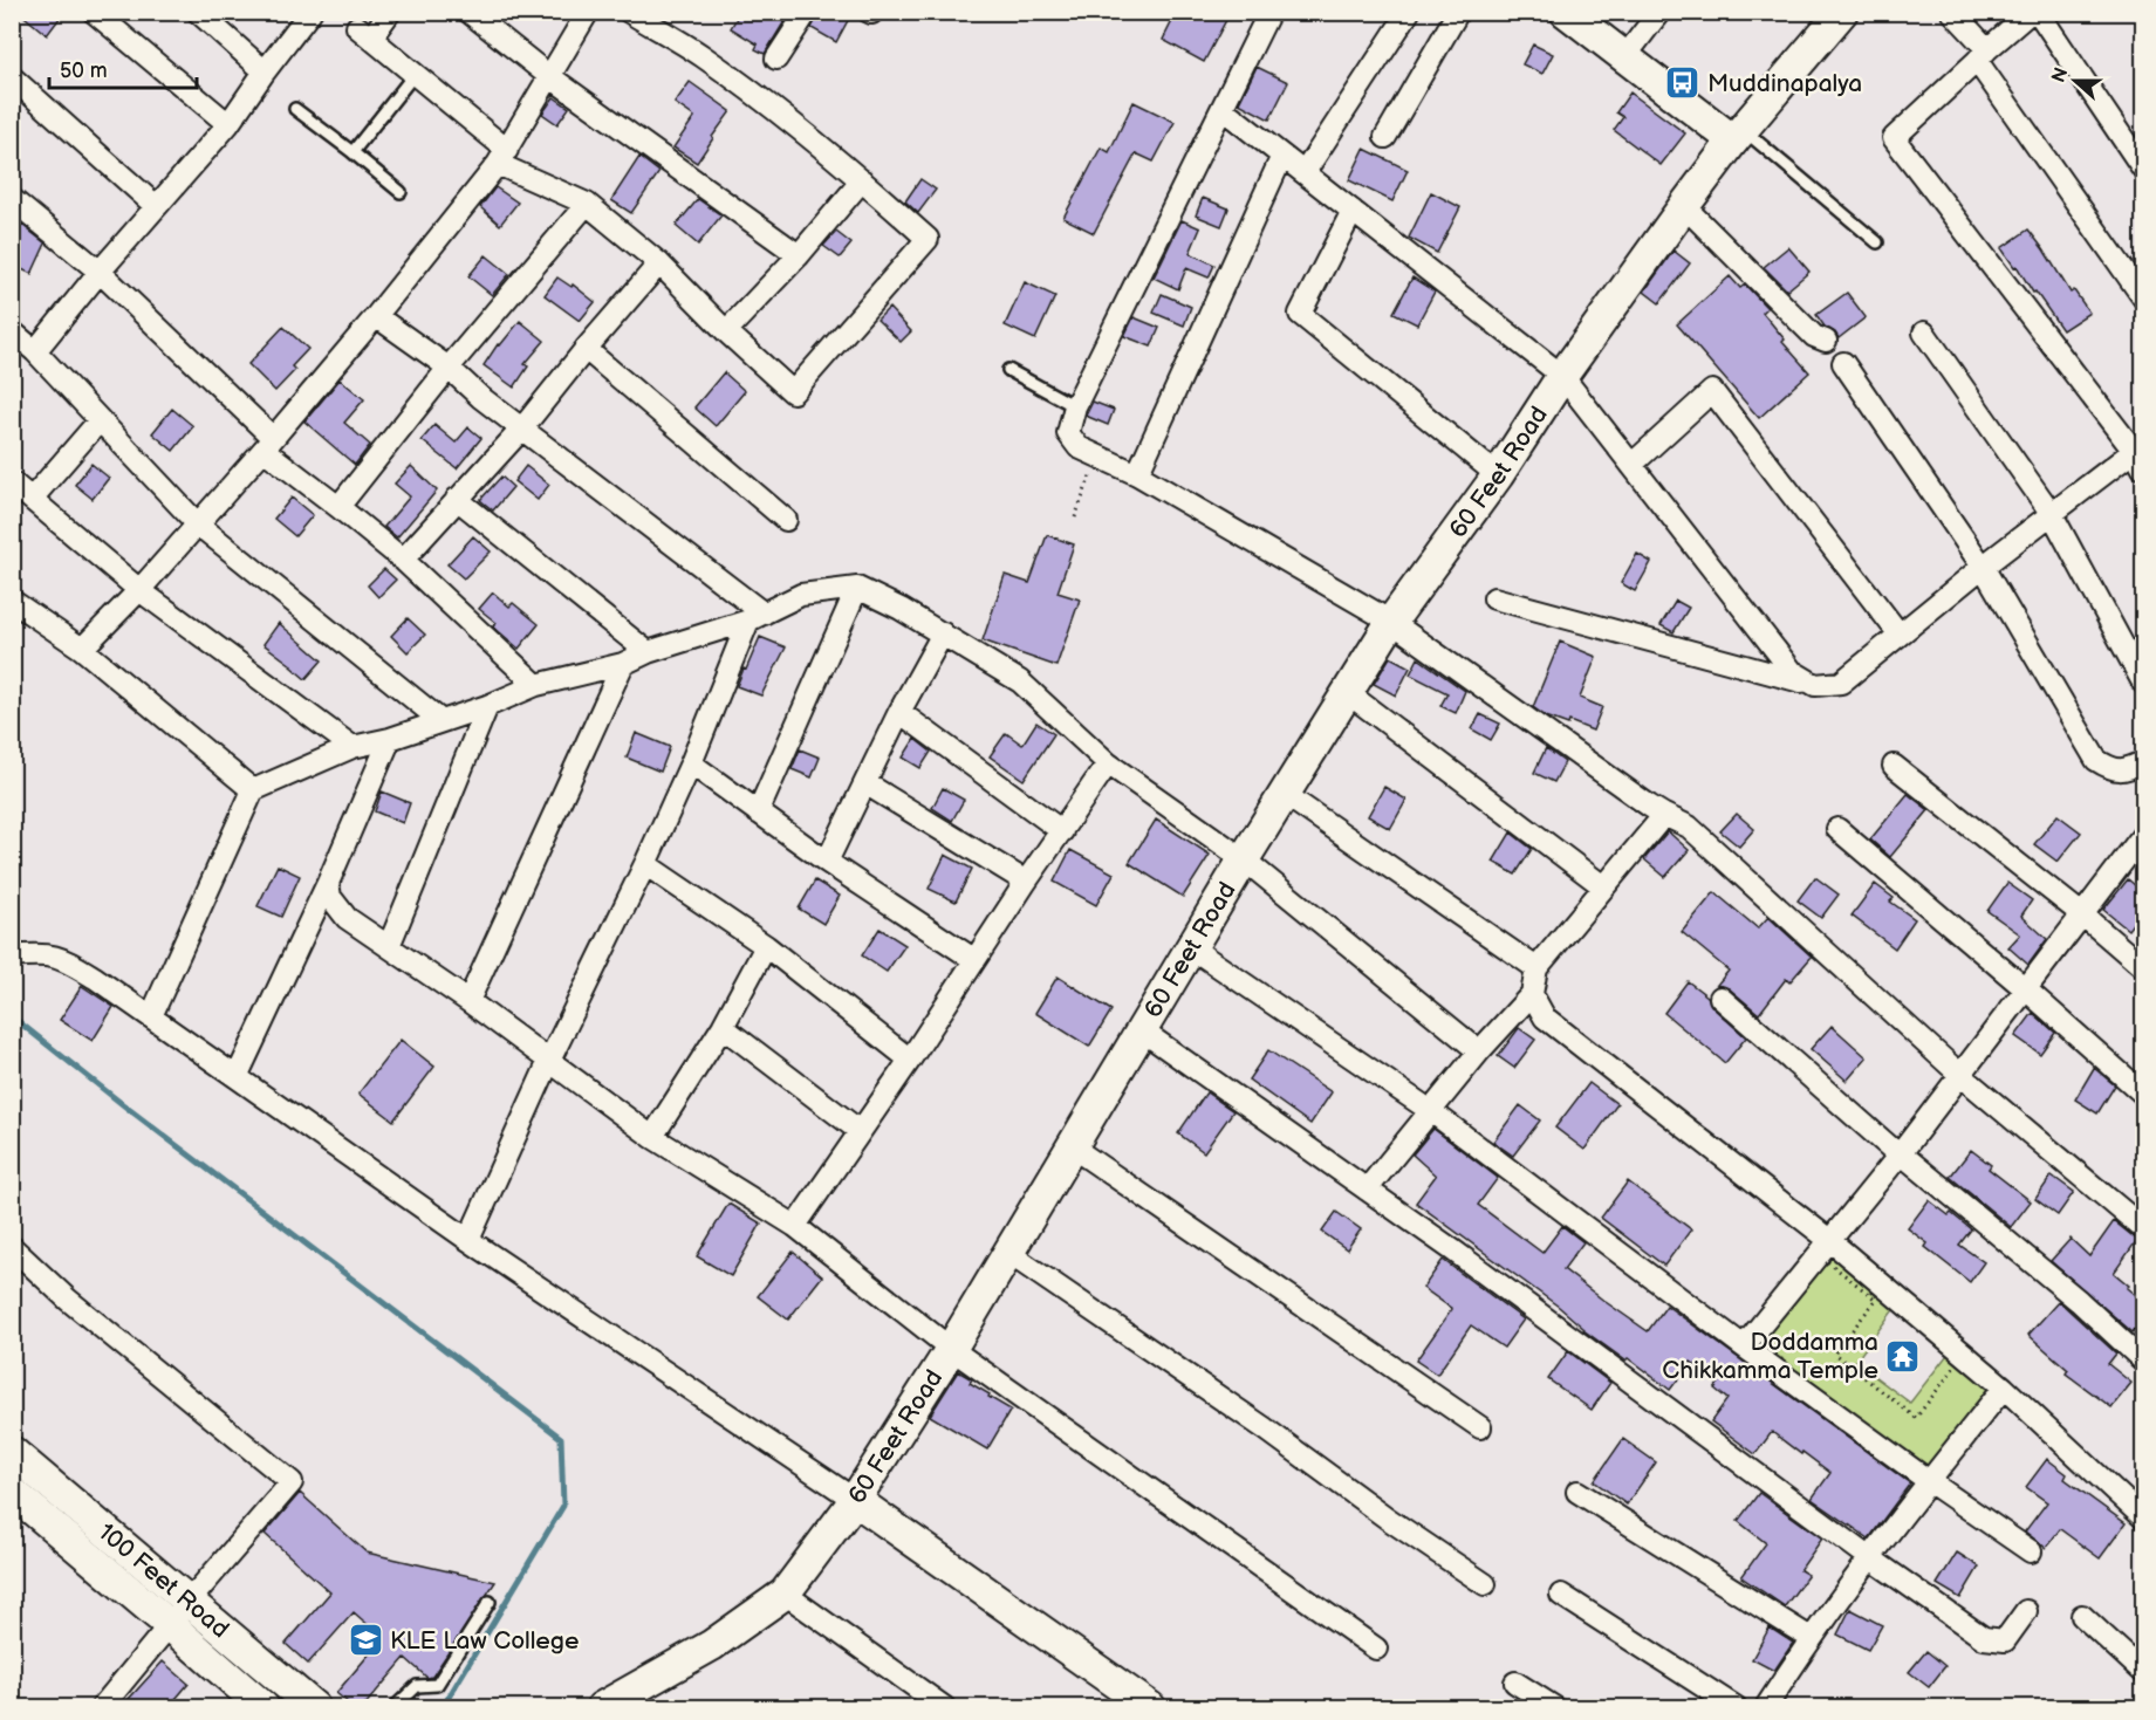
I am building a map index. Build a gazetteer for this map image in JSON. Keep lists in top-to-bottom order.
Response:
{
  "streets": {
    "street": ["60 Feet Road", "100 Feet Road"]
  },
  "places": {
    "bus stop": ["Muddinapalya"],
    "temple": ["Doddamma Chikkamma Temple"],
    "school or university": ["KLE Law College"]
  },
  "scale_bar": "50 m",
  "north": "left"
}
